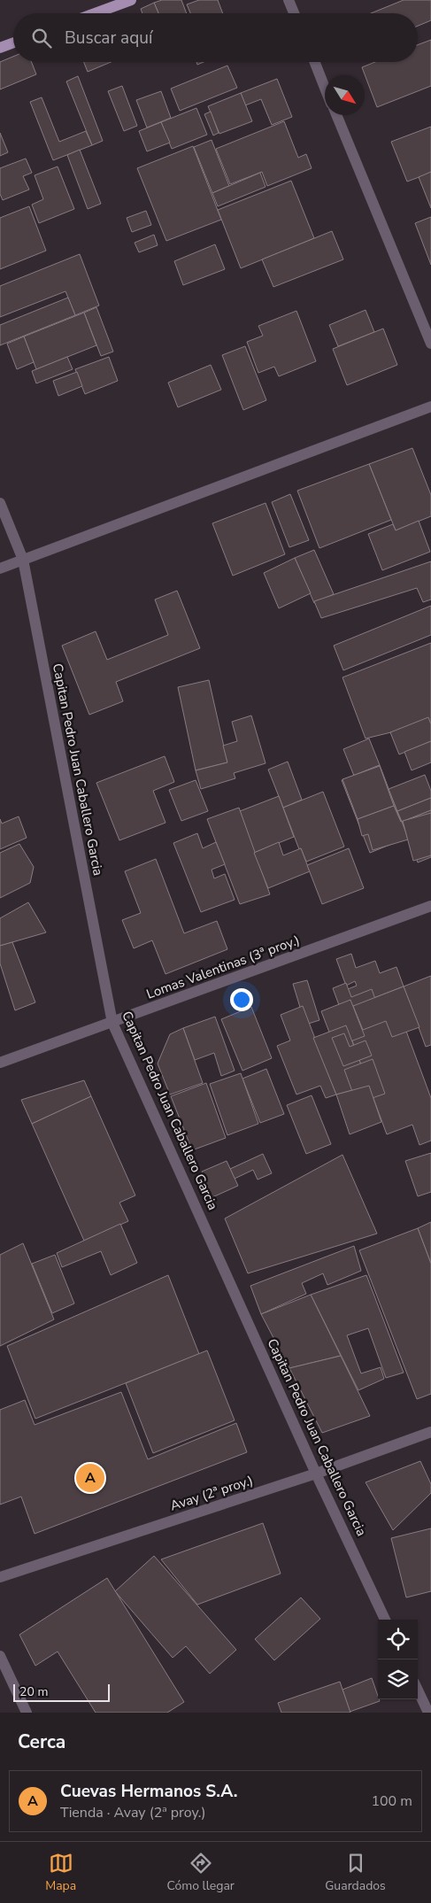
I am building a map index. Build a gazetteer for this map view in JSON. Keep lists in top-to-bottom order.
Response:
{
  "streets": {
    "street": ["Capitan Pedro Juan Caballero Garcia", "Lomas Valentinas (3ª proy.)", "Avay (2ª proy.)"]
  },
  "crossings": [
    ["Capitan Pedro Juan Caballero Garcia", "Lomas Valentinas (3ª proy.)"],
    ["Capitan Pedro Juan Caballero Garcia", "Avay (2ª proy.)"]
  ],
  "scale_bar": "20 m",
  "north": "bottom right",
  "page": {
    "search": "Buscar aquí",
    "pins": "A",
    "scale": "20 m",
    "heading": "Cerca",
    "list": [
      {
        "mark": "A",
        "name": "Cuevas Hermanos S.A.",
        "note": "Tienda · Avay (2ª proy.)",
        "value": "100 m"
      }
    ],
    "nav": ["Mapa", "Cómo llegar", "Guardados"]
  }
}
